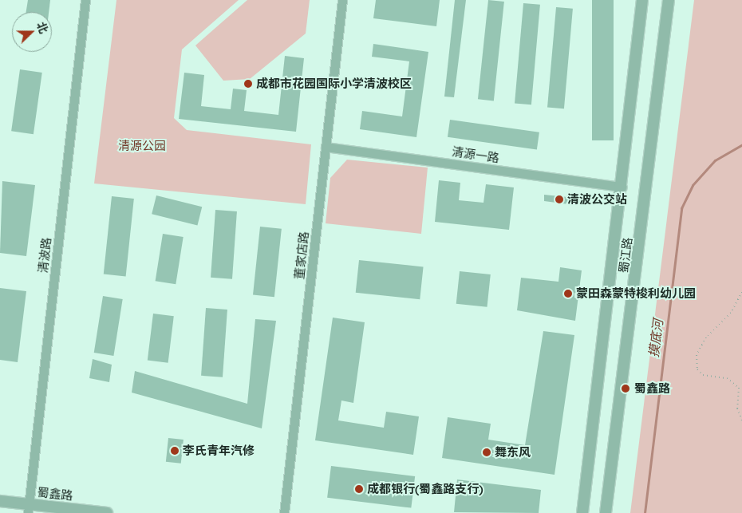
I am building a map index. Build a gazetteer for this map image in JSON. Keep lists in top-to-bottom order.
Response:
{
  "streets": {
    "street": [
      "清源一路",
      "清波路",
      "董家店路",
      "蜀江路",
      "蜀鑫路"
    ]
  },
  "crossings": [
    ["清源一路", "董家店路"],
    ["清源一路", "蜀江路"],
    ["清波路", "蜀鑫路"]
  ],
  "water": ["摸底河"],
  "parks": ["清源公园"],
  "places": [
    "成都市花园国际小学清波校区",
    "清波公交站",
    "蒙田森蒙特梭利幼儿园",
    "蜀鑫路",
    "李氏青年汽修",
    "舞东风",
    "成都银行(蜀鑫路支行)"
  ],
  "north": "right"
}
